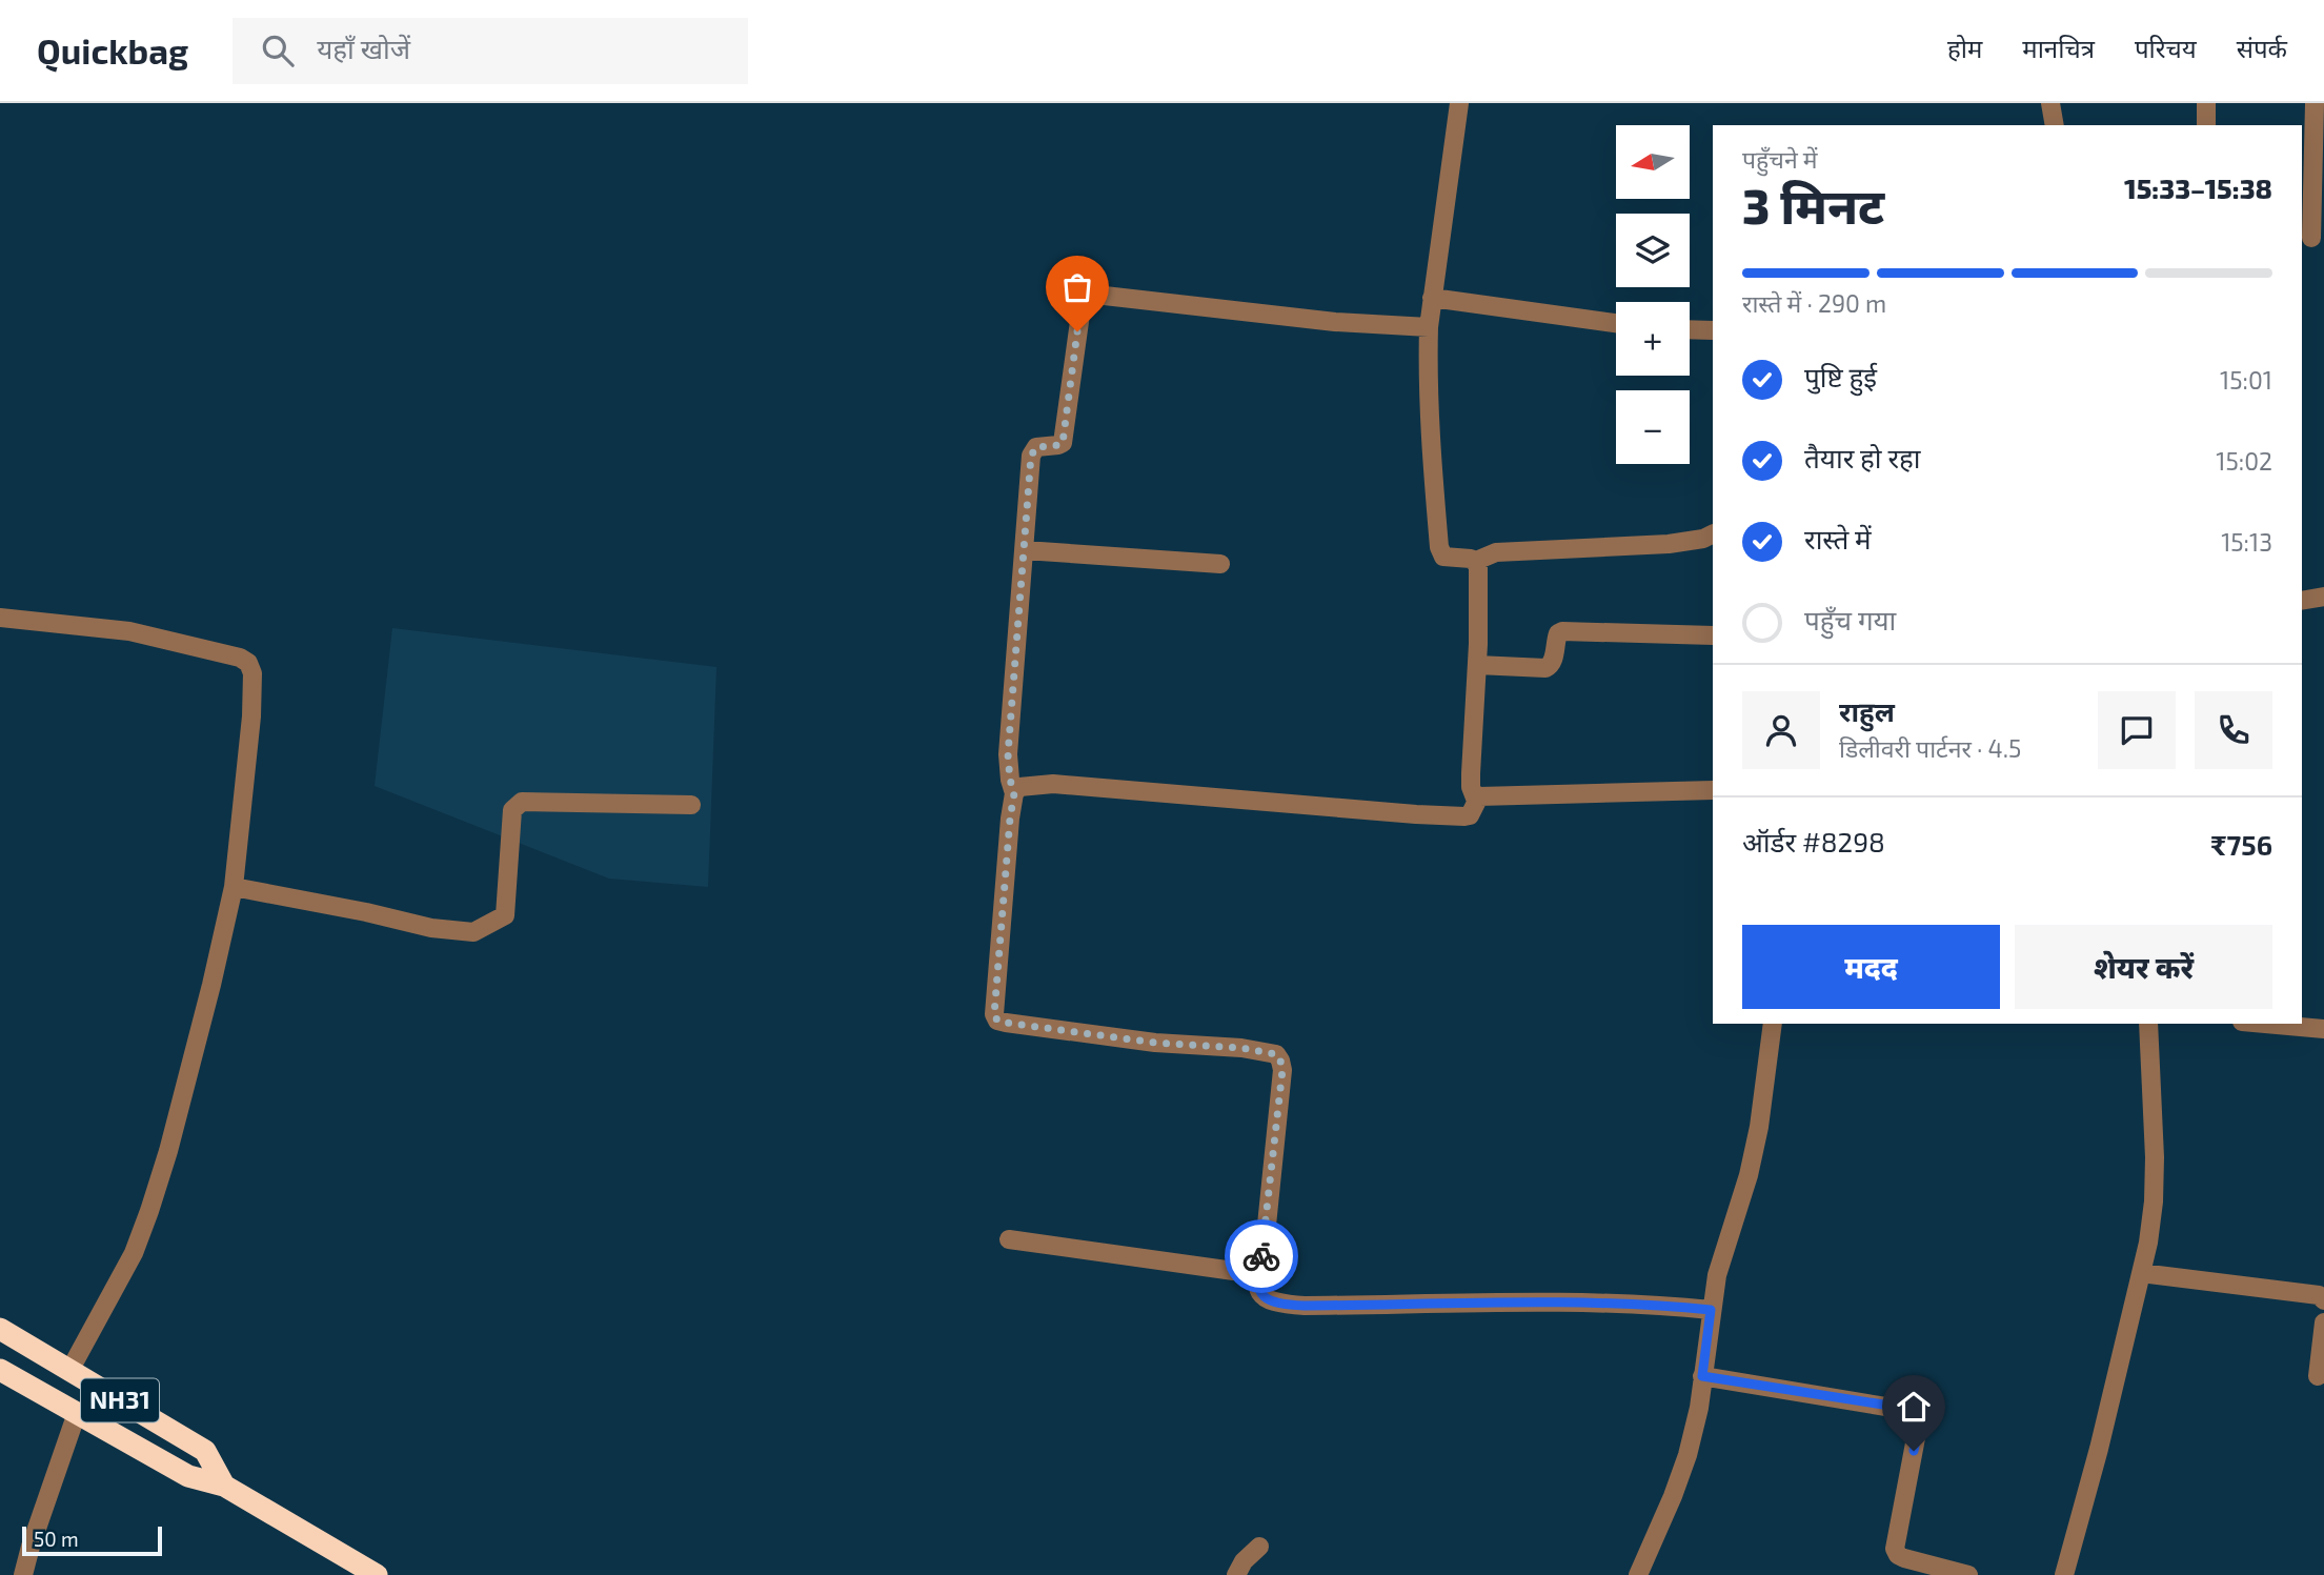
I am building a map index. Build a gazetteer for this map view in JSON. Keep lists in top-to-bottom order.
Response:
{
  "streets": {
    "highway": ["NH31"]
  },
  "scale_bar": "50 m",
  "north": "left",
  "page": {
    "header": "Quickbag",
    "search": "यहाँ खोजें",
    "nav": [
      "होम",
      "मानचित्र",
      "परिचय",
      "संपर्क"
    ],
    "map_buttons": ["+", "−"],
    "heading": ["3 मिनट", "पहुँचने में", "15:33–15:38"],
    "panel": [
      "राहुल",
      "डिलीवरी पार्टनर · 4.5",
      "ऑर्डर #8298",
      "₹756"
    ],
    "bar": "रास्ते में · 290 m",
    "list": [
      ["पुष्टि हुई", "15:01"],
      ["तैयार हो रहा", "15:02"],
      ["रास्ते में", "15:13"],
      "पहुँच गया"
    ],
    "buttons": ["मदद", "शेयर करें"],
    "scale": "50 m"
  }
}
